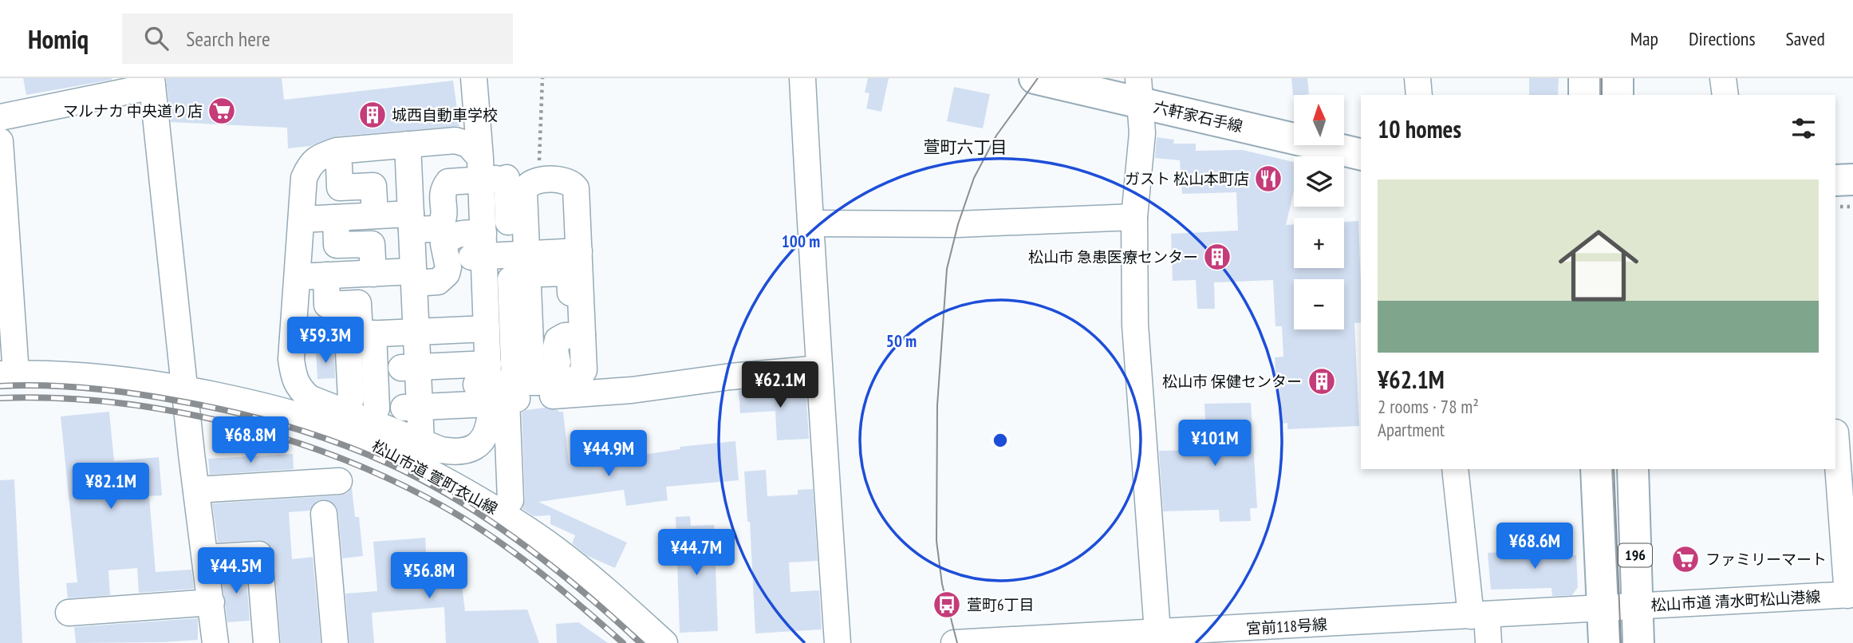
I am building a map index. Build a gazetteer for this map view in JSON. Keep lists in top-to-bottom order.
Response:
{
  "streets": {
    "main road": ["六軒家石手線", "196"],
    "street": ["松山市道 萱町衣山線", "松山市道 清水町松山港線", "宮前118号線"]
  },
  "crossings": [
    ["196", "松山市道 清水町松山港線"],
    ["196", "宮前118号線"],
    ["松山市道 清水町松山港線", "宮前118号線"]
  ],
  "districts": ["萱町六丁目"],
  "places": {
    "supermarket": ["マルナカ 中央道り店", "ファミリーマート"],
    "building": ["城西自動車学校", "松山市 急患医療センター", "松山市 保健センター"],
    "restaurant": ["ガスト 松山本町店"],
    "bus stop": ["萱町6丁目"]
  },
  "north": "top",
  "page": {
    "header": "Homiq",
    "search": "Search here",
    "nav": ["Map", "Directions", "Saved"],
    "map_buttons": ["+", "−"],
    "heading": "10 homes",
    "list": [
      {
        "name": "¥62.1M",
        "note": "2 rooms · 78 m² · Apartment"
      }
    ],
    "price": [
      "¥59.3M",
      "¥62.1M",
      "¥68.8M",
      "¥101M",
      "¥44.9M",
      "¥82.1M",
      "¥68.6M",
      "¥44.7M",
      "¥44.5M",
      "¥56.8M"
    ]
  },
  "rings": ["100 m", "50 m"]
}
